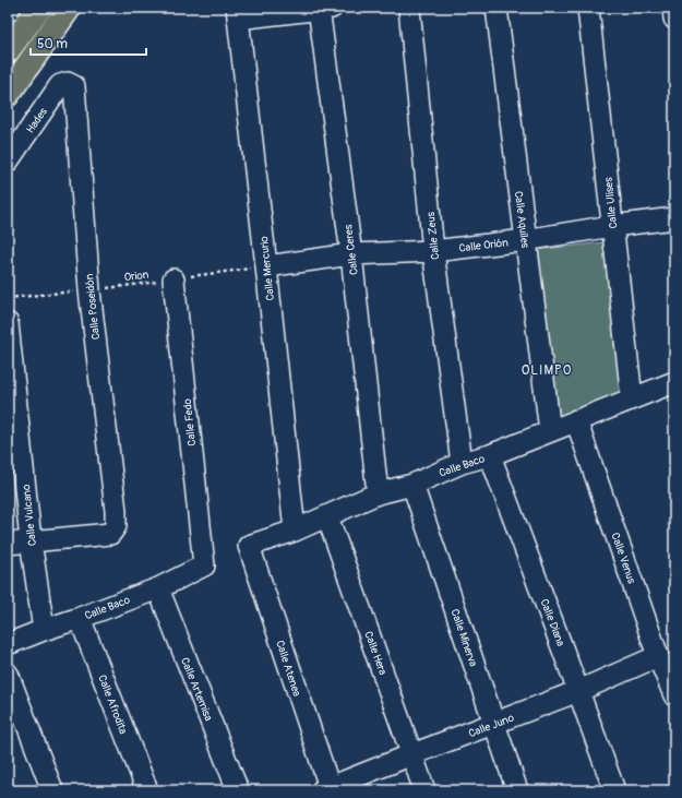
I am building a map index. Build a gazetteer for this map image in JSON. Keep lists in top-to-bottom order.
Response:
{
  "streets": {
    "street": [
      "Hades",
      "Calle Ulises",
      "Calle Aquiles",
      "Calle Zeus",
      "Calle Orión",
      "Calle Ceres",
      "Calle Mercurio",
      "Calle Poseidón",
      "Calle Fedo",
      "Calle Baco",
      "Calle Vulcano",
      "Calle Venus",
      "Calle Diana",
      "Calle Minerva",
      "Calle Hera",
      "Calle Atenea",
      "Calle Artemisa",
      "Calle Afrodita",
      "Calle Juno"
    ],
    "path": ["Orion"]
  },
  "crossings": [
    ["Hades", "Calle Poseidón"],
    ["Calle Ulises", "Calle Orión"],
    ["Calle Ulises", "Calle Baco"],
    ["Calle Aquiles", "Calle Orión"],
    ["Calle Aquiles", "Calle Baco"],
    ["Calle Zeus", "Calle Orión"],
    ["Calle Zeus", "Calle Baco"],
    ["Calle Orión", "Calle Ceres"],
    ["Calle Orión", "Calle Mercurio"],
    ["Calle Orión", "Orion"],
    ["Calle Ceres", "Calle Baco"],
    ["Calle Mercurio", "Orion"],
    ["Calle Mercurio", "Calle Baco"],
    ["Orion", "Calle Poseidón"],
    ["Orion", "Calle Fedo"],
    ["Calle Poseidón", "Calle Vulcano"],
    ["Calle Fedo", "Calle Baco"],
    ["Calle Baco", "Calle Vulcano"],
    ["Calle Baco", "Calle Venus"],
    ["Calle Baco", "Calle Diana"],
    ["Calle Baco", "Calle Minerva"],
    ["Calle Baco", "Calle Hera"],
    ["Calle Baco", "Calle Atenea"],
    ["Calle Baco", "Calle Artemisa"],
    ["Calle Baco", "Calle Afrodita"],
    ["Calle Venus", "Calle Juno"],
    ["Calle Diana", "Calle Juno"],
    ["Calle Minerva", "Calle Juno"],
    ["Calle Hera", "Calle Juno"],
    ["Calle Atenea", "Calle Juno"]
  ],
  "districts": ["OLIMPO"],
  "scale_bar": "50 m"
}
